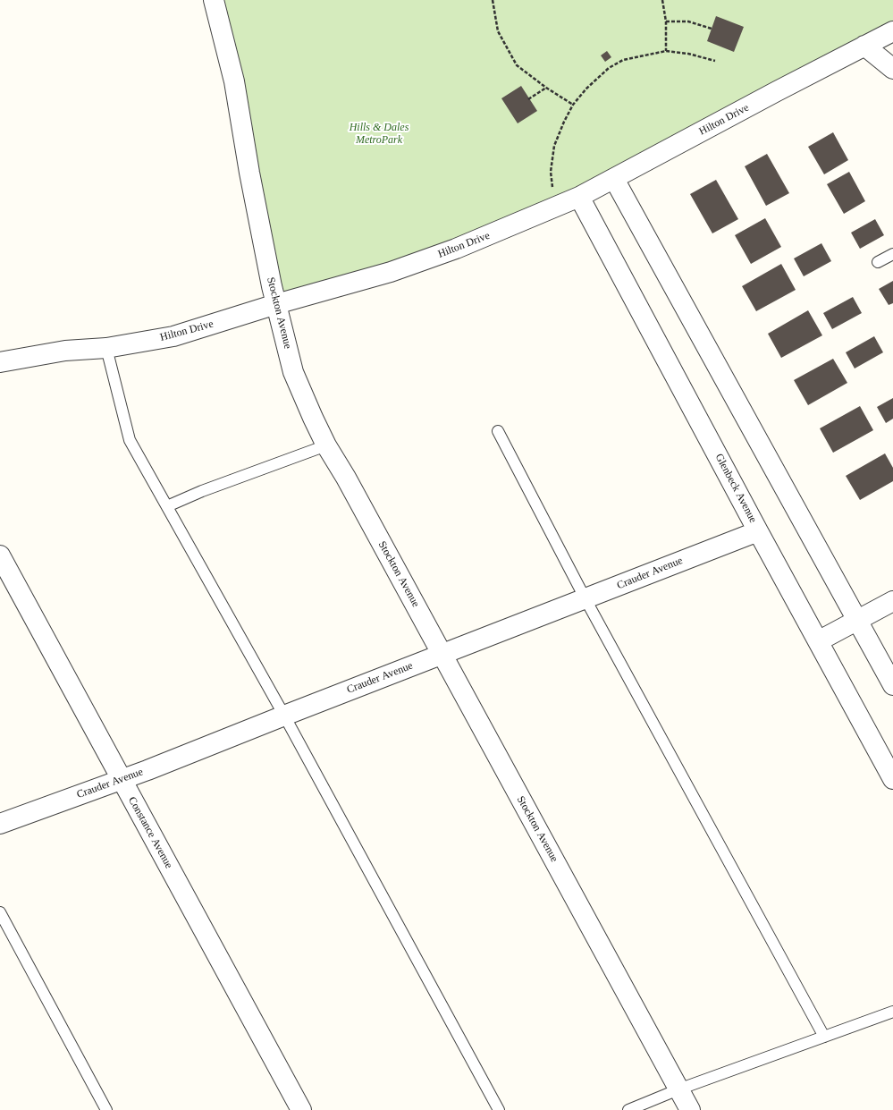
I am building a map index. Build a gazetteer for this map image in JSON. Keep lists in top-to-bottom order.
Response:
{
  "streets": {
    "street": [
      "Hilton Drive",
      "Stockton Avenue",
      "Glenbeck Avenue",
      "Crauder Avenue",
      "Constance Avenue"
    ]
  },
  "crossings": [
    ["Hilton Drive", "Stockton Avenue"],
    ["Hilton Drive", "Glenbeck Avenue"],
    ["Stockton Avenue", "Crauder Avenue"],
    ["Glenbeck Avenue", "Crauder Avenue"],
    ["Crauder Avenue", "Constance Avenue"]
  ],
  "parks": ["Hills & Dales MetroPark"]
}
